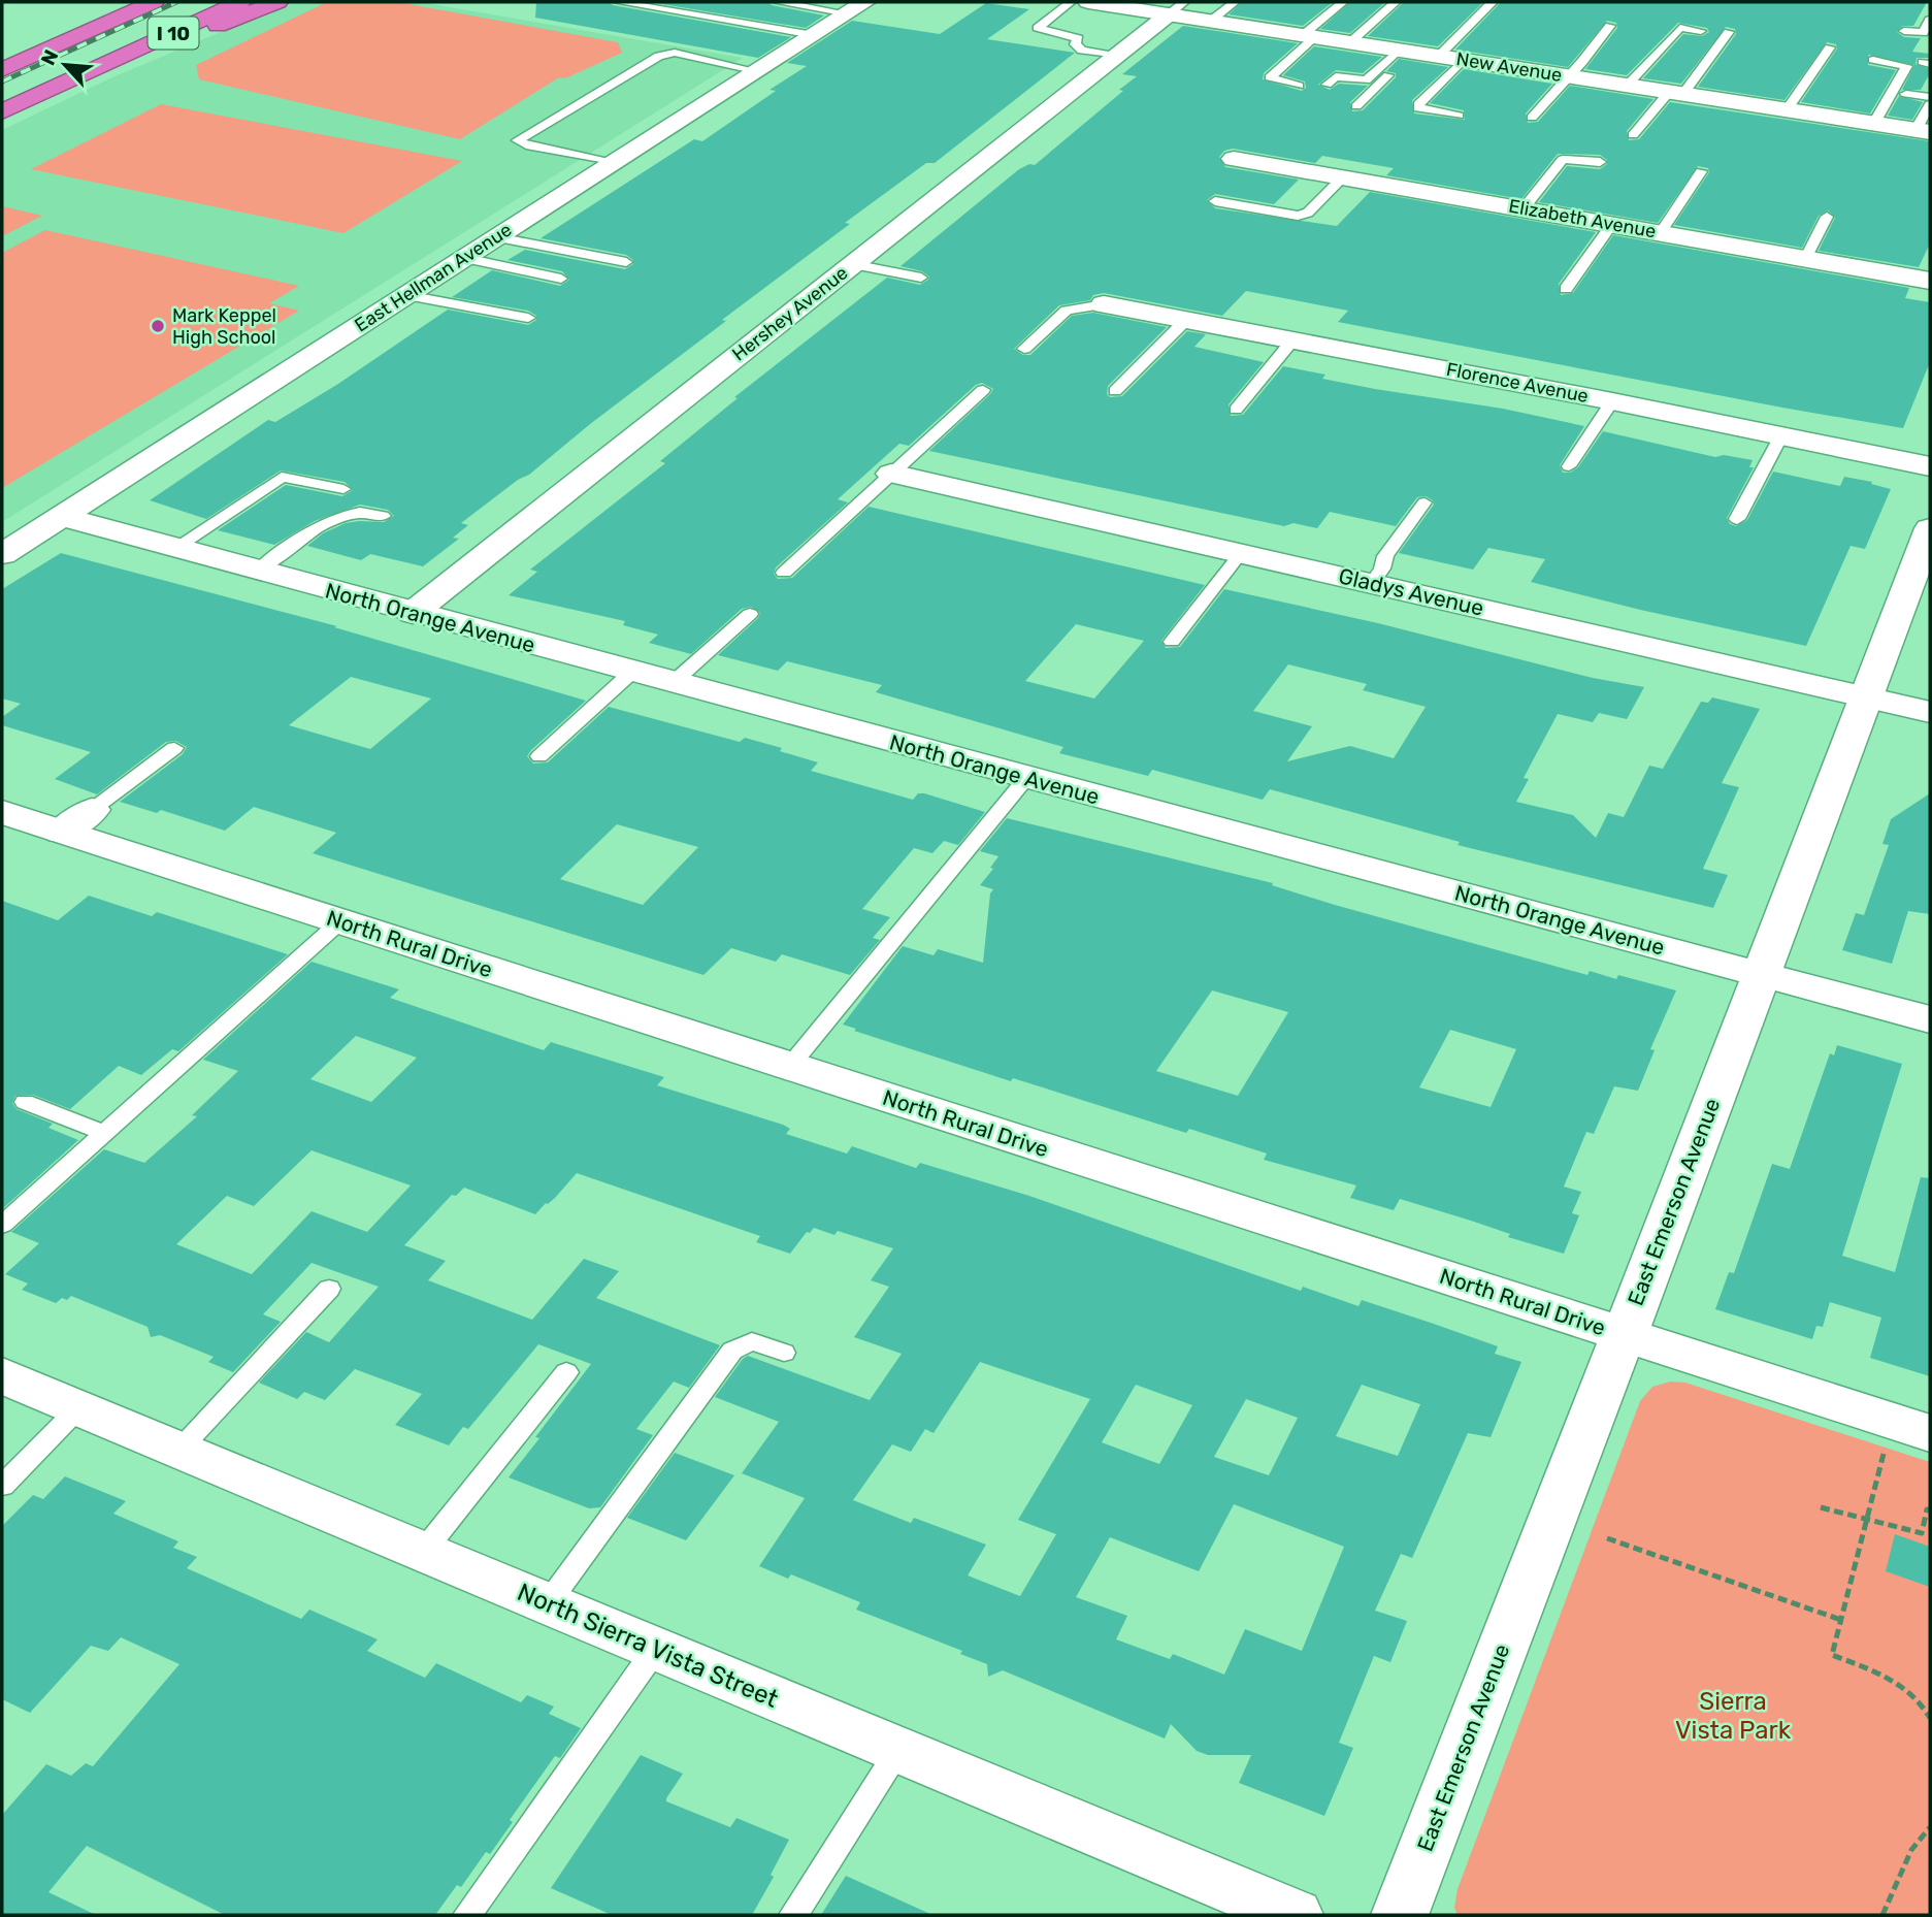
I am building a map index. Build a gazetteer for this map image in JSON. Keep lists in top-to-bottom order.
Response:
{
  "streets": {
    "highway": ["I 10"],
    "street": [
      "New Avenue",
      "Elizabeth Avenue",
      "East Hellman Avenue",
      "Hershey Avenue",
      "Florence Avenue",
      "Gladys Avenue",
      "North Orange Avenue",
      "North Rural Drive",
      "East Emerson Avenue",
      "North Sierra Vista Street"
    ]
  },
  "crossings": [
    ["New Avenue", "Hershey Avenue"],
    ["East Hellman Avenue", "North Orange Avenue"],
    ["Hershey Avenue", "North Orange Avenue"],
    ["Gladys Avenue", "East Emerson Avenue"],
    ["North Orange Avenue", "East Emerson Avenue"],
    ["North Rural Drive", "East Emerson Avenue"]
  ],
  "parks": ["Sierra Vista Park"],
  "places": ["Mark Keppel High School"],
  "north": "top left"
}
